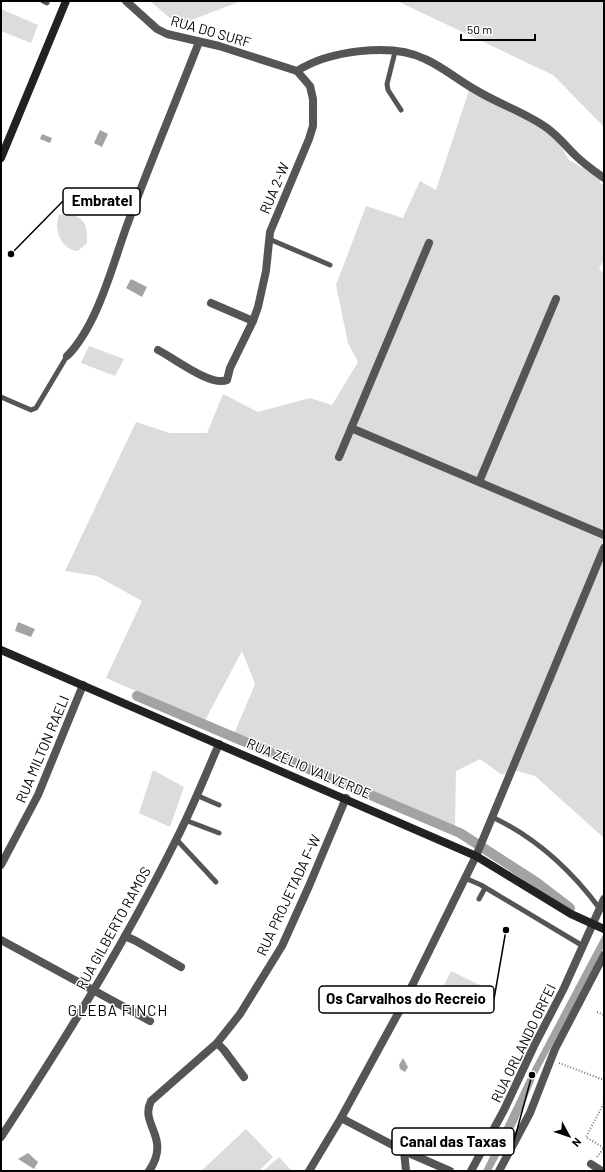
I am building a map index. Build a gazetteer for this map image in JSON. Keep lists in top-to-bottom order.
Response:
{
  "streets": {
    "street": [
      "RUA DO SURF",
      "RUA 2-W",
      "RUA MILTON RAELI",
      "RUA ZÉLIO VALVERDE",
      "RUA PROJETADA F-W",
      "RUA GILBERTO RAMOS",
      "RUA ORLANDO ORFEI"
    ]
  },
  "crossings": [
    ["RUA DO SURF", "RUA 2-W"],
    ["RUA MILTON RAELI", "RUA ZÉLIO VALVERDE"],
    ["RUA ZÉLIO VALVERDE", "RUA PROJETADA F-W"],
    ["RUA ZÉLIO VALVERDE", "RUA GILBERTO RAMOS"],
    ["RUA ZÉLIO VALVERDE", "RUA ORLANDO ORFEI"]
  ],
  "districts": ["GLEBA FINCH"],
  "places": ["Embratel", "Os Carvalhos do Recreio", "Canal das Taxas"],
  "scale_bar": "50 m",
  "north": "bottom right"
}
